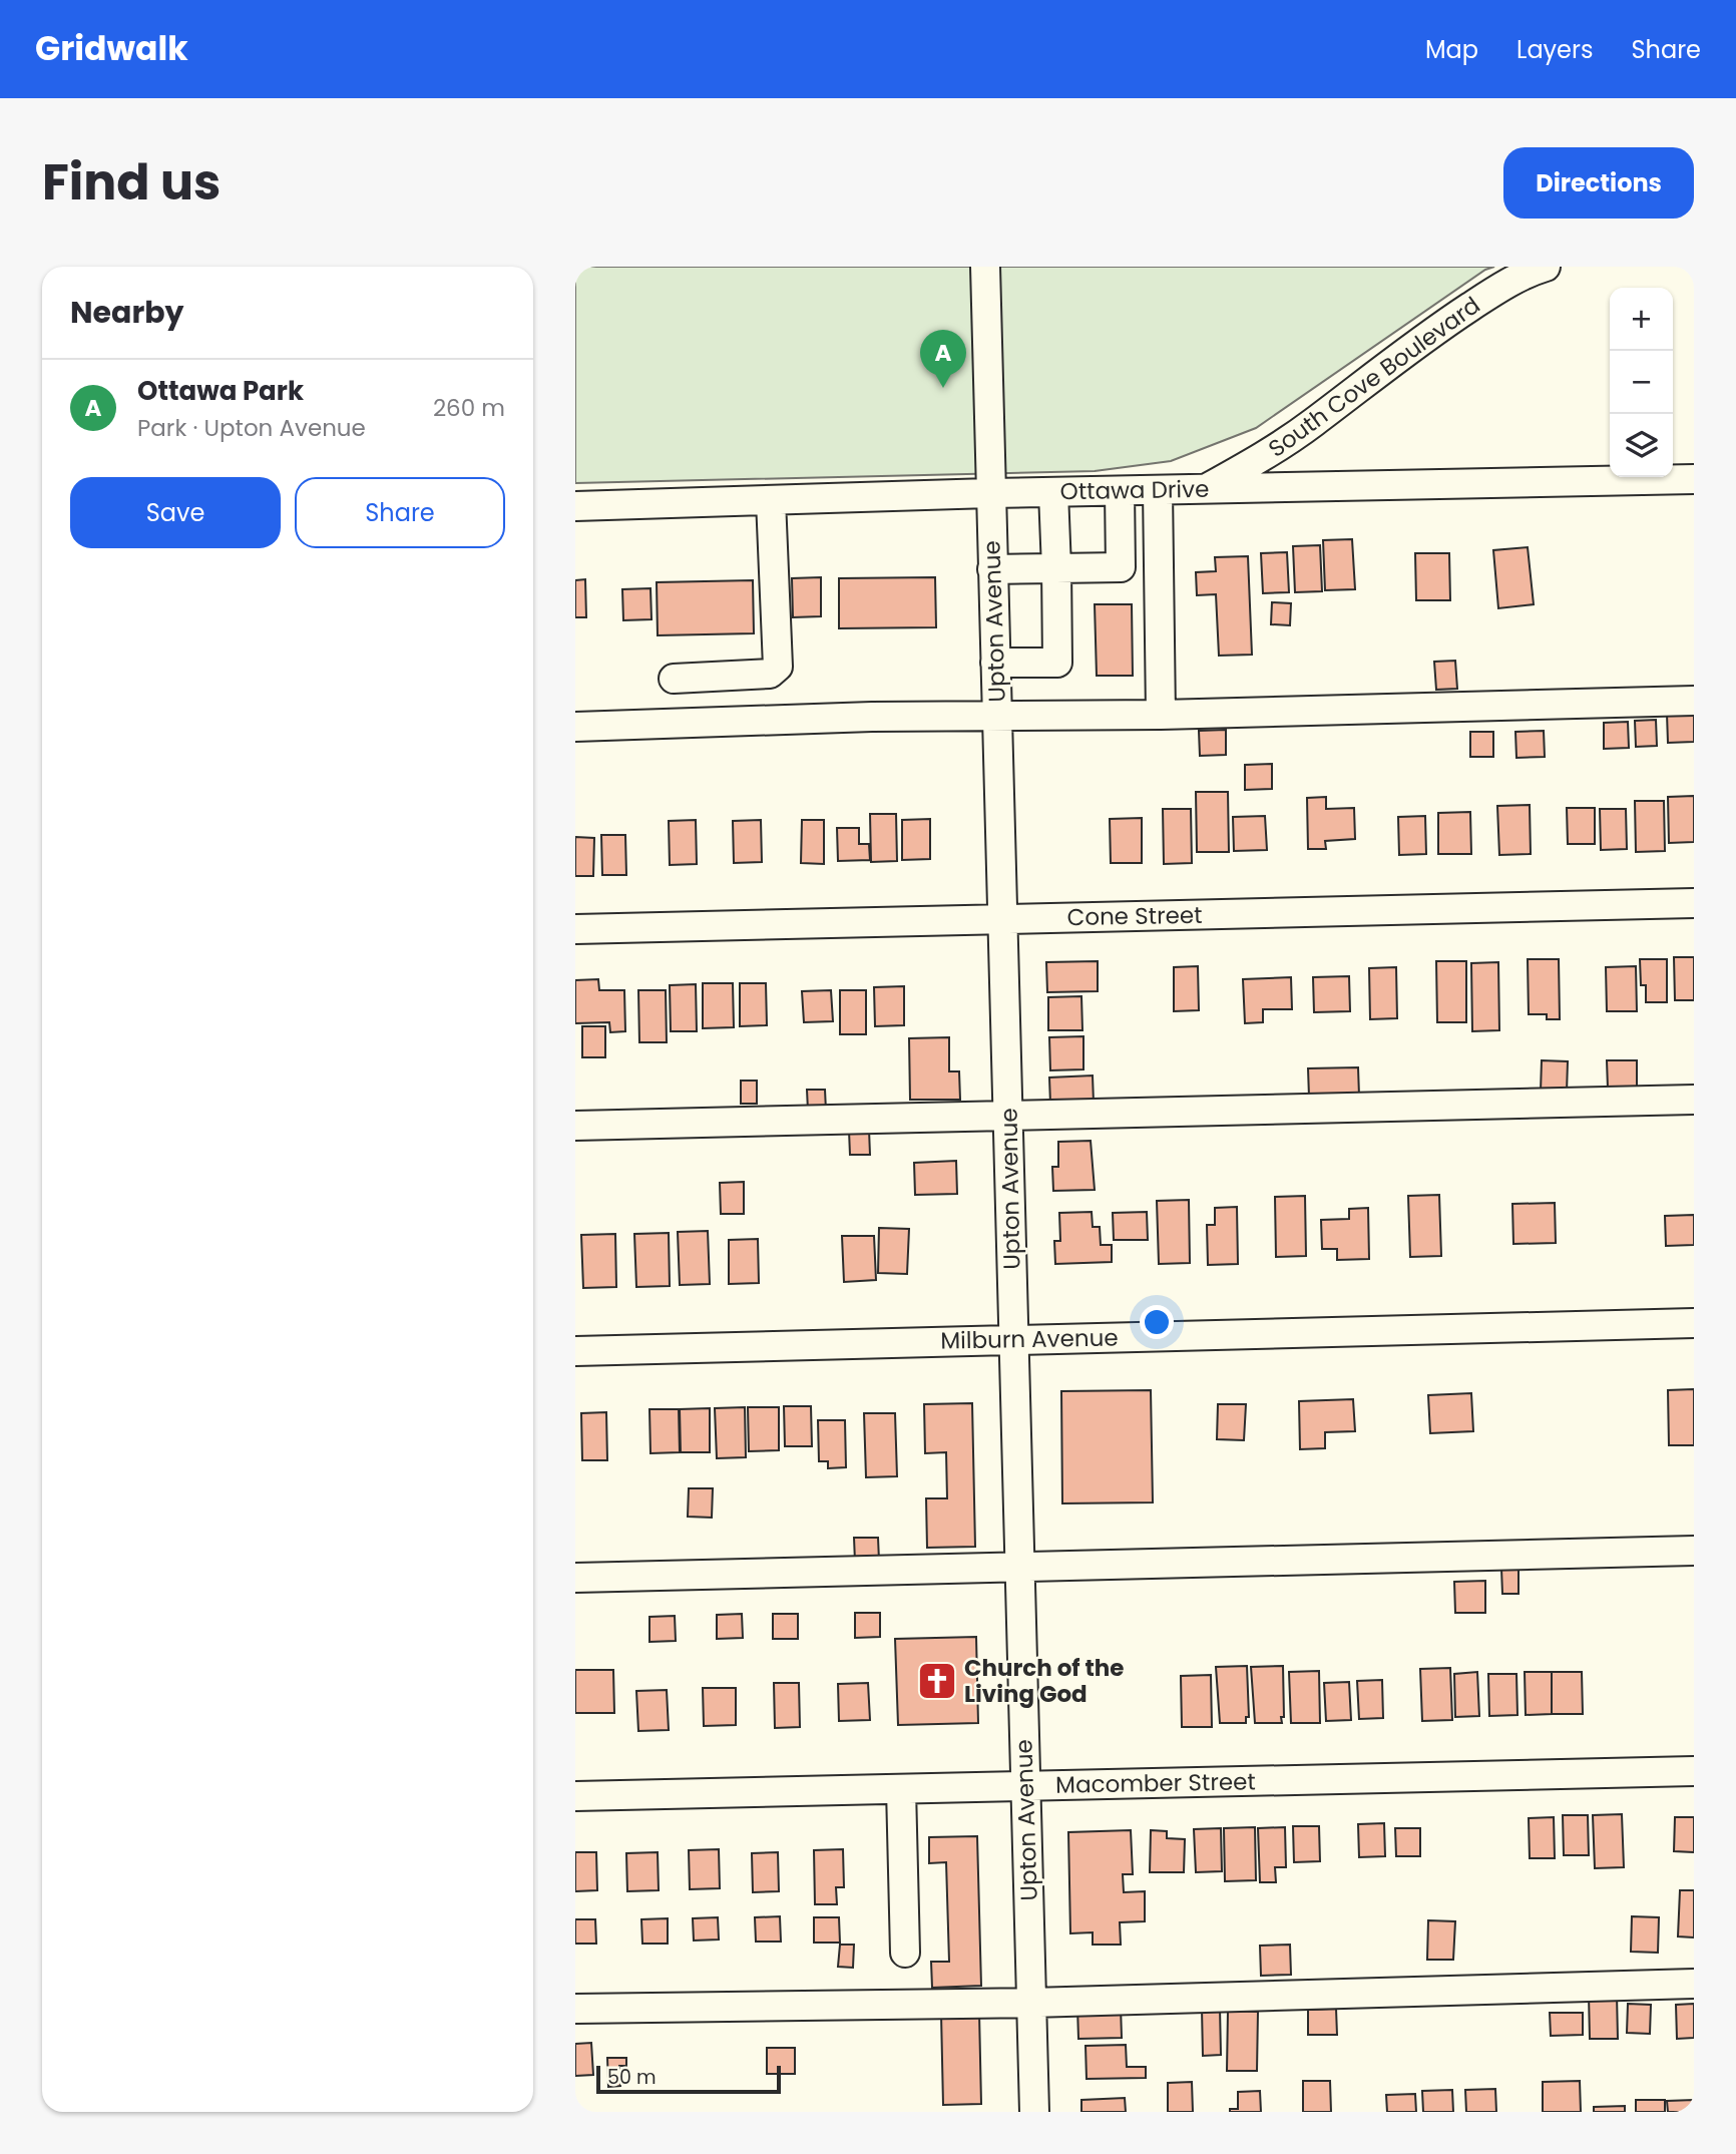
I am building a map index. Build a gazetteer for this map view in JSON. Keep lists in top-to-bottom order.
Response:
{
  "streets": {
    "street": [
      "South Cove Boulevard",
      "Ottawa Drive",
      "Upton Avenue",
      "Cone Street",
      "Milburn Avenue",
      "Macomber Street"
    ]
  },
  "crossings": [
    ["South Cove Boulevard", "Ottawa Drive"],
    ["Ottawa Drive", "Upton Avenue"],
    ["Upton Avenue", "Cone Street"],
    ["Upton Avenue", "Milburn Avenue"],
    ["Upton Avenue", "Macomber Street"]
  ],
  "places": {
    "church": ["Church of the Living God"]
  },
  "scale_bar": "50 m",
  "page": {
    "header": "Gridwalk",
    "nav": ["Map", "Layers", "Share"],
    "title": "Find us",
    "buttons": [
      "Directions",
      ["Save", "Share"]
    ],
    "heading": "Nearby",
    "map_buttons": ["+", "−"],
    "pins": "A",
    "list": [
      {
        "mark": "A",
        "name": "Ottawa Park",
        "note": "Park · Upton Avenue",
        "value": "260 m"
      }
    ],
    "scale": "50 m"
  }
}
